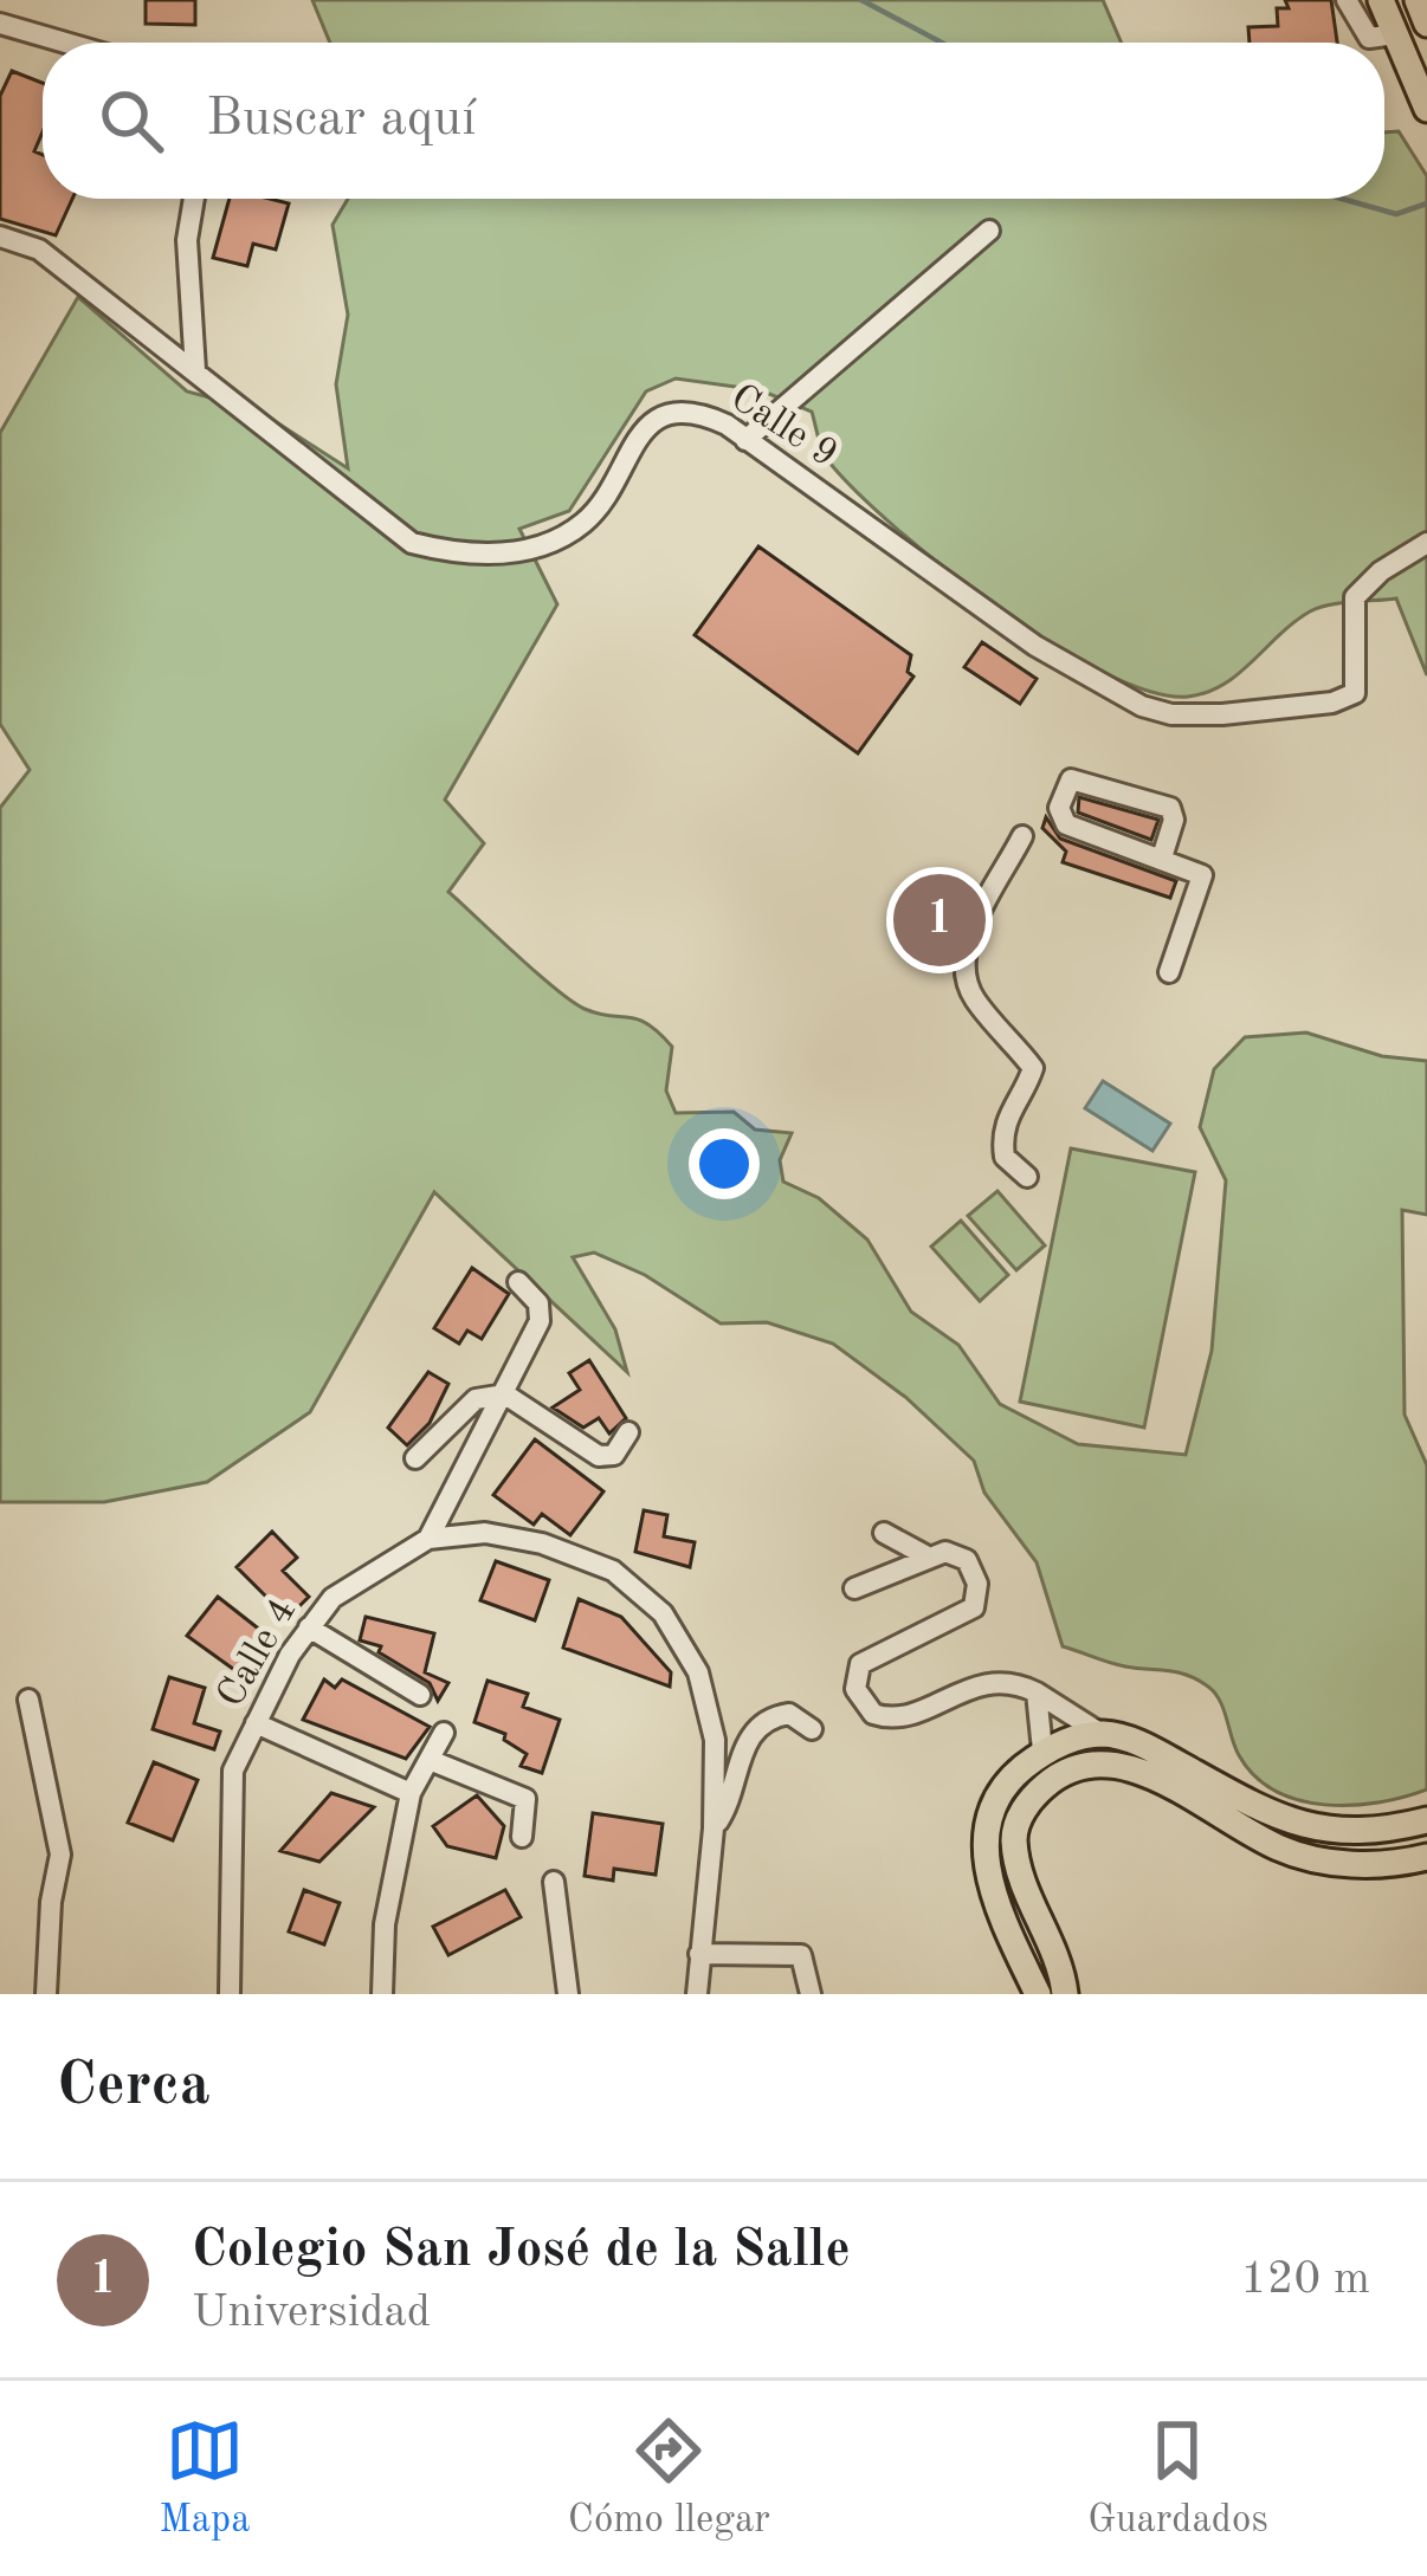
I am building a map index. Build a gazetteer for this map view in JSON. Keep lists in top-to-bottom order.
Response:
{
  "streets": {
    "street": ["Calle 9", "Calle 4"]
  },
  "page": {
    "search": "Buscar aquí",
    "pins": "1",
    "heading": "Cerca",
    "list": [
      {
        "mark": "1",
        "name": "Colegio San José de la Salle",
        "note": "Universidad",
        "value": "120 m"
      }
    ],
    "nav": ["Mapa", "Cómo llegar", "Guardados"]
  }
}
